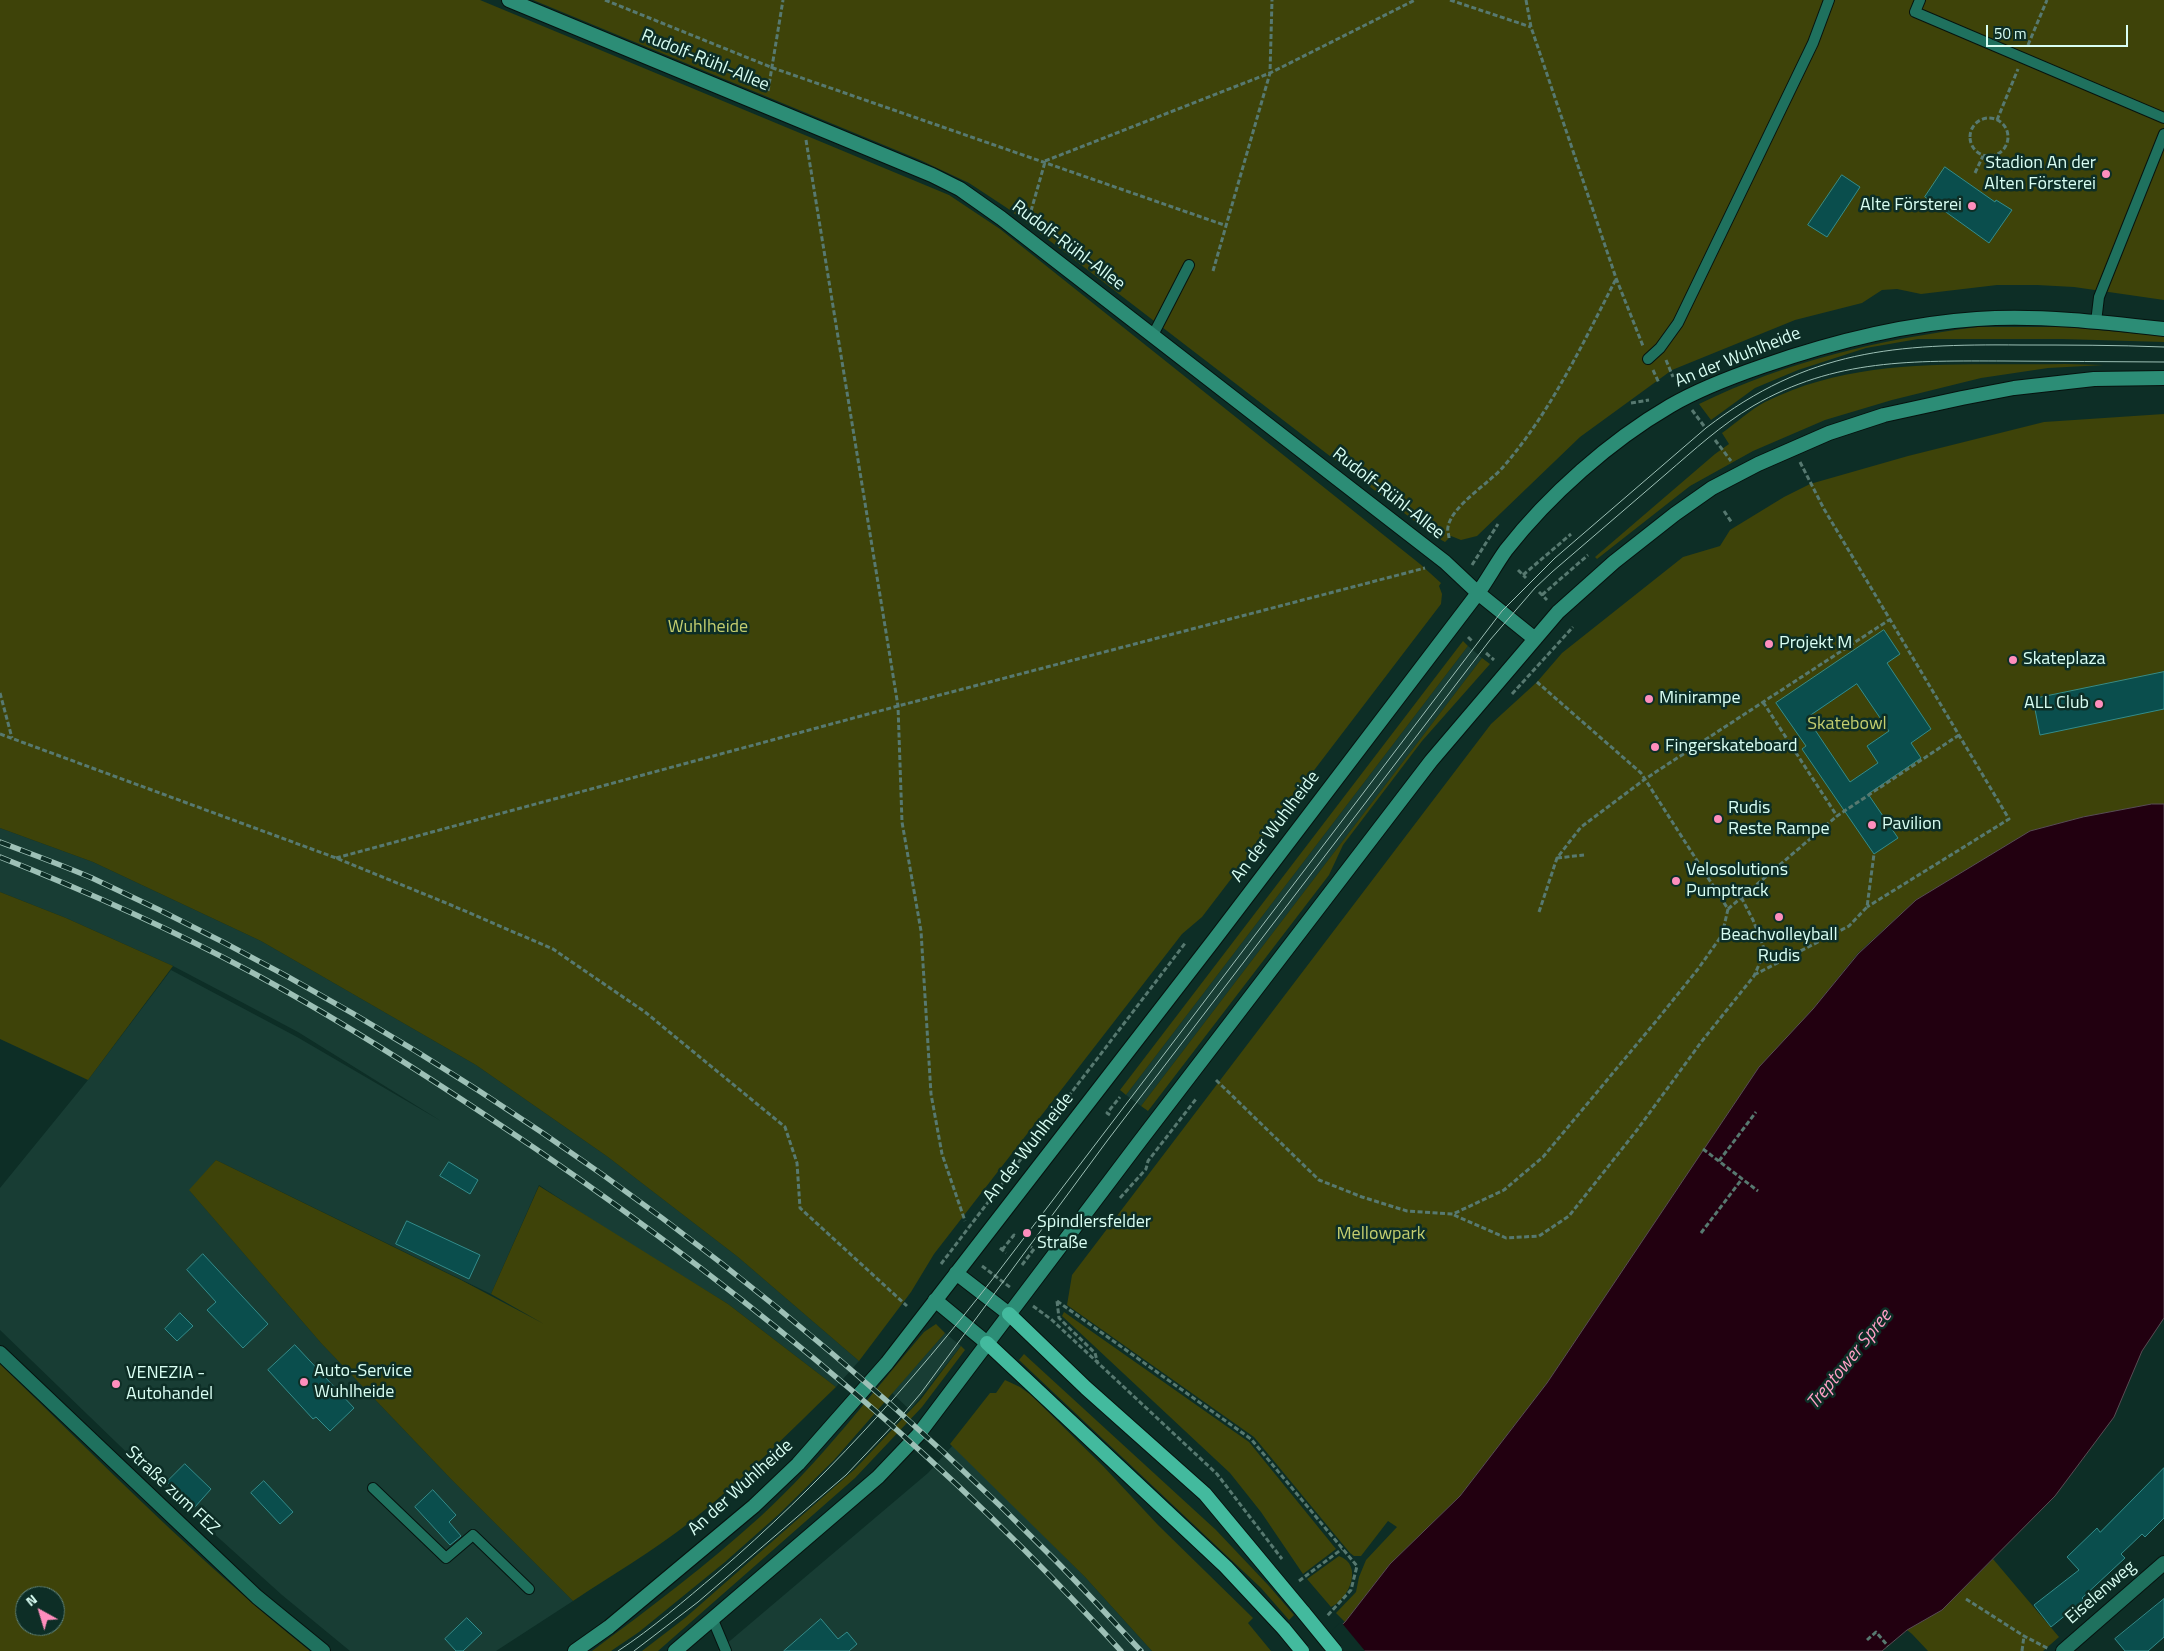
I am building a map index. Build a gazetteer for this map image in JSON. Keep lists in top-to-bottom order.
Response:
{
  "streets": {
    "main road": ["Rudolf-Rühl-Allee", "An der Wuhlheide"],
    "street": ["Straße zum FEZ", "Eiselenweg"]
  },
  "crossings": [
    ["Rudolf-Rühl-Allee", "An der Wuhlheide"]
  ],
  "water": ["Treptower Spree"],
  "parks": ["Wuhlheide", "Skatebowl", "Mellowpark"],
  "places": [
    "Stadion An der Alten Försterei",
    "Alte Försterei",
    "Projekt M",
    "Skateplaza",
    "Minirampe",
    "ALL Club",
    "Fingerskateboard",
    "Rudis Reste Rampe",
    "Pavilion",
    "Velosolutions Pumptrack",
    "Beachvolleyball Rudis",
    "Spindlersfelder Straße",
    "Auto-Service Wuhlheide",
    "VENEZIA - Autohandel"
  ],
  "scale_bar": "50 m",
  "north": "top left"
}
